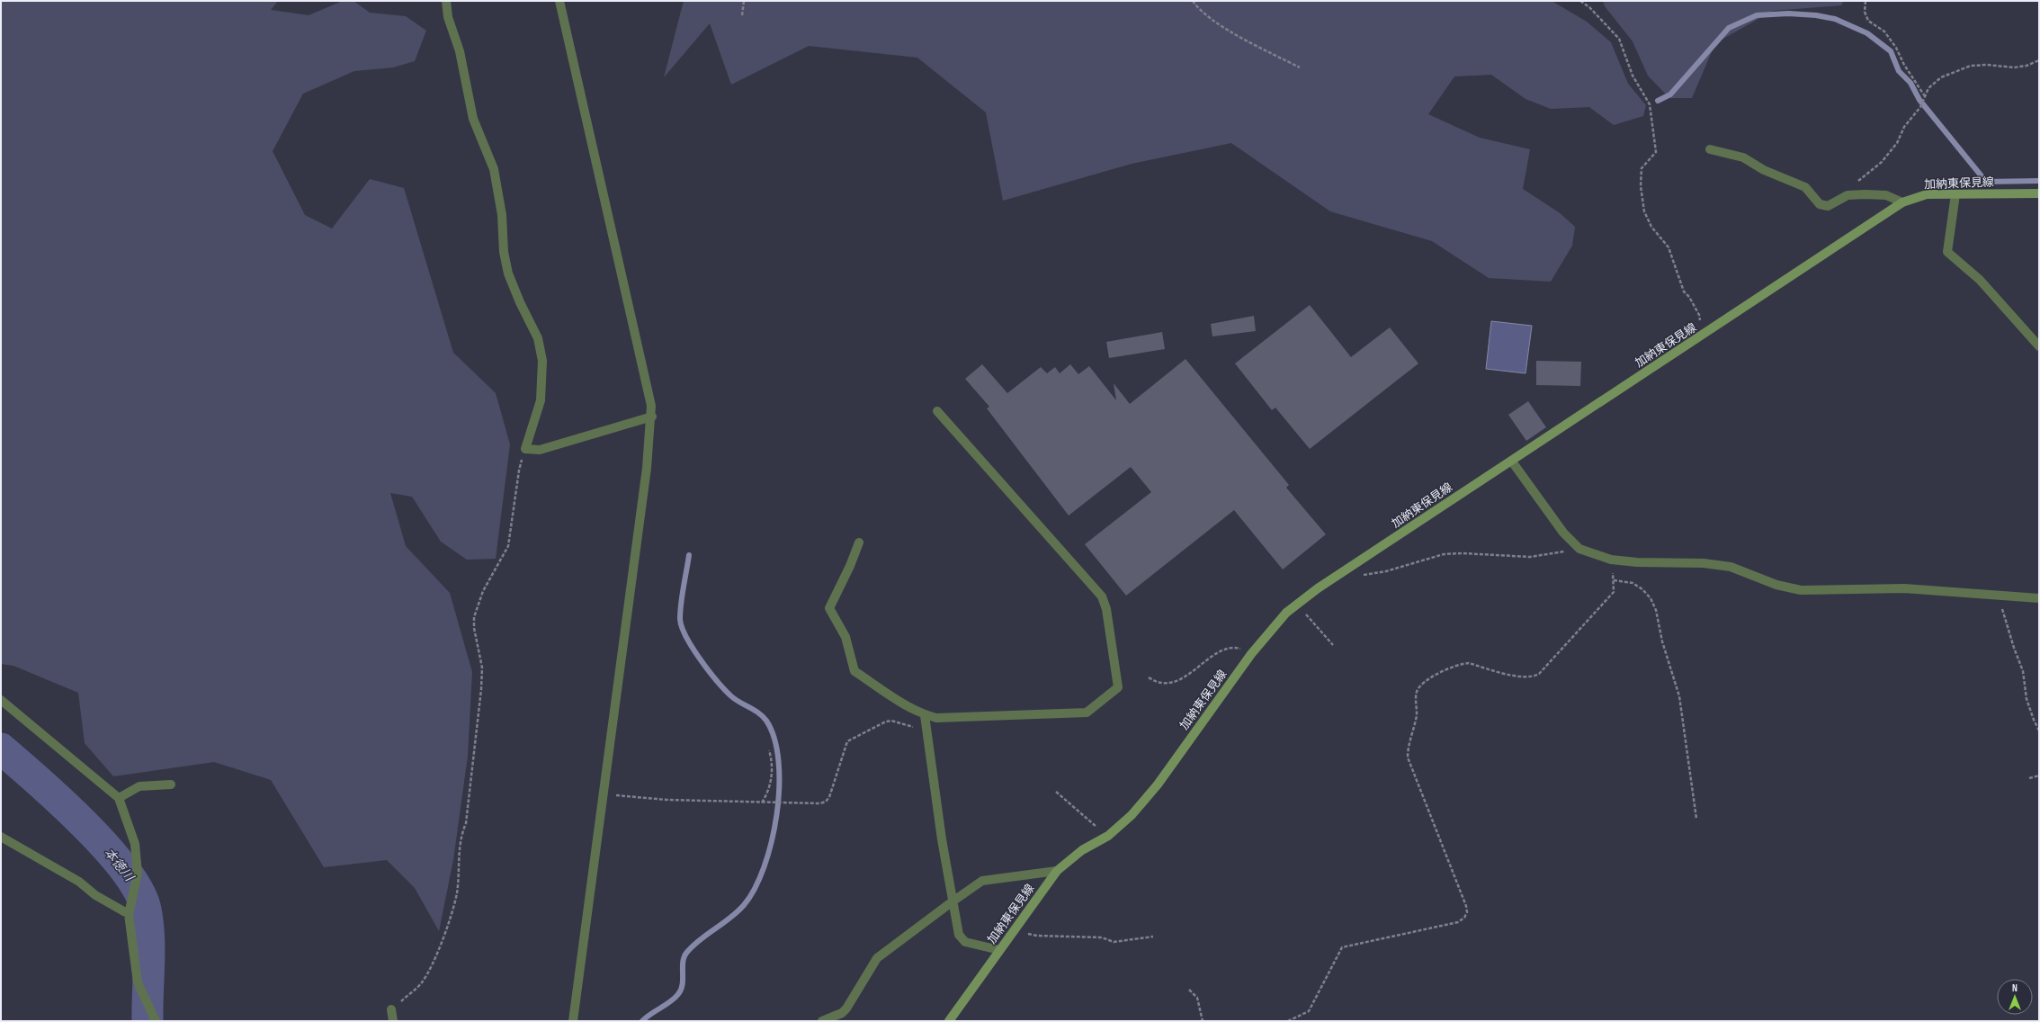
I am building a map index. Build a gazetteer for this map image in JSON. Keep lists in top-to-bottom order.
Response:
{
  "streets": {
    "main road": ["加納東保見線"]
  },
  "water": ["本徳川"],
  "north": "top"
}
